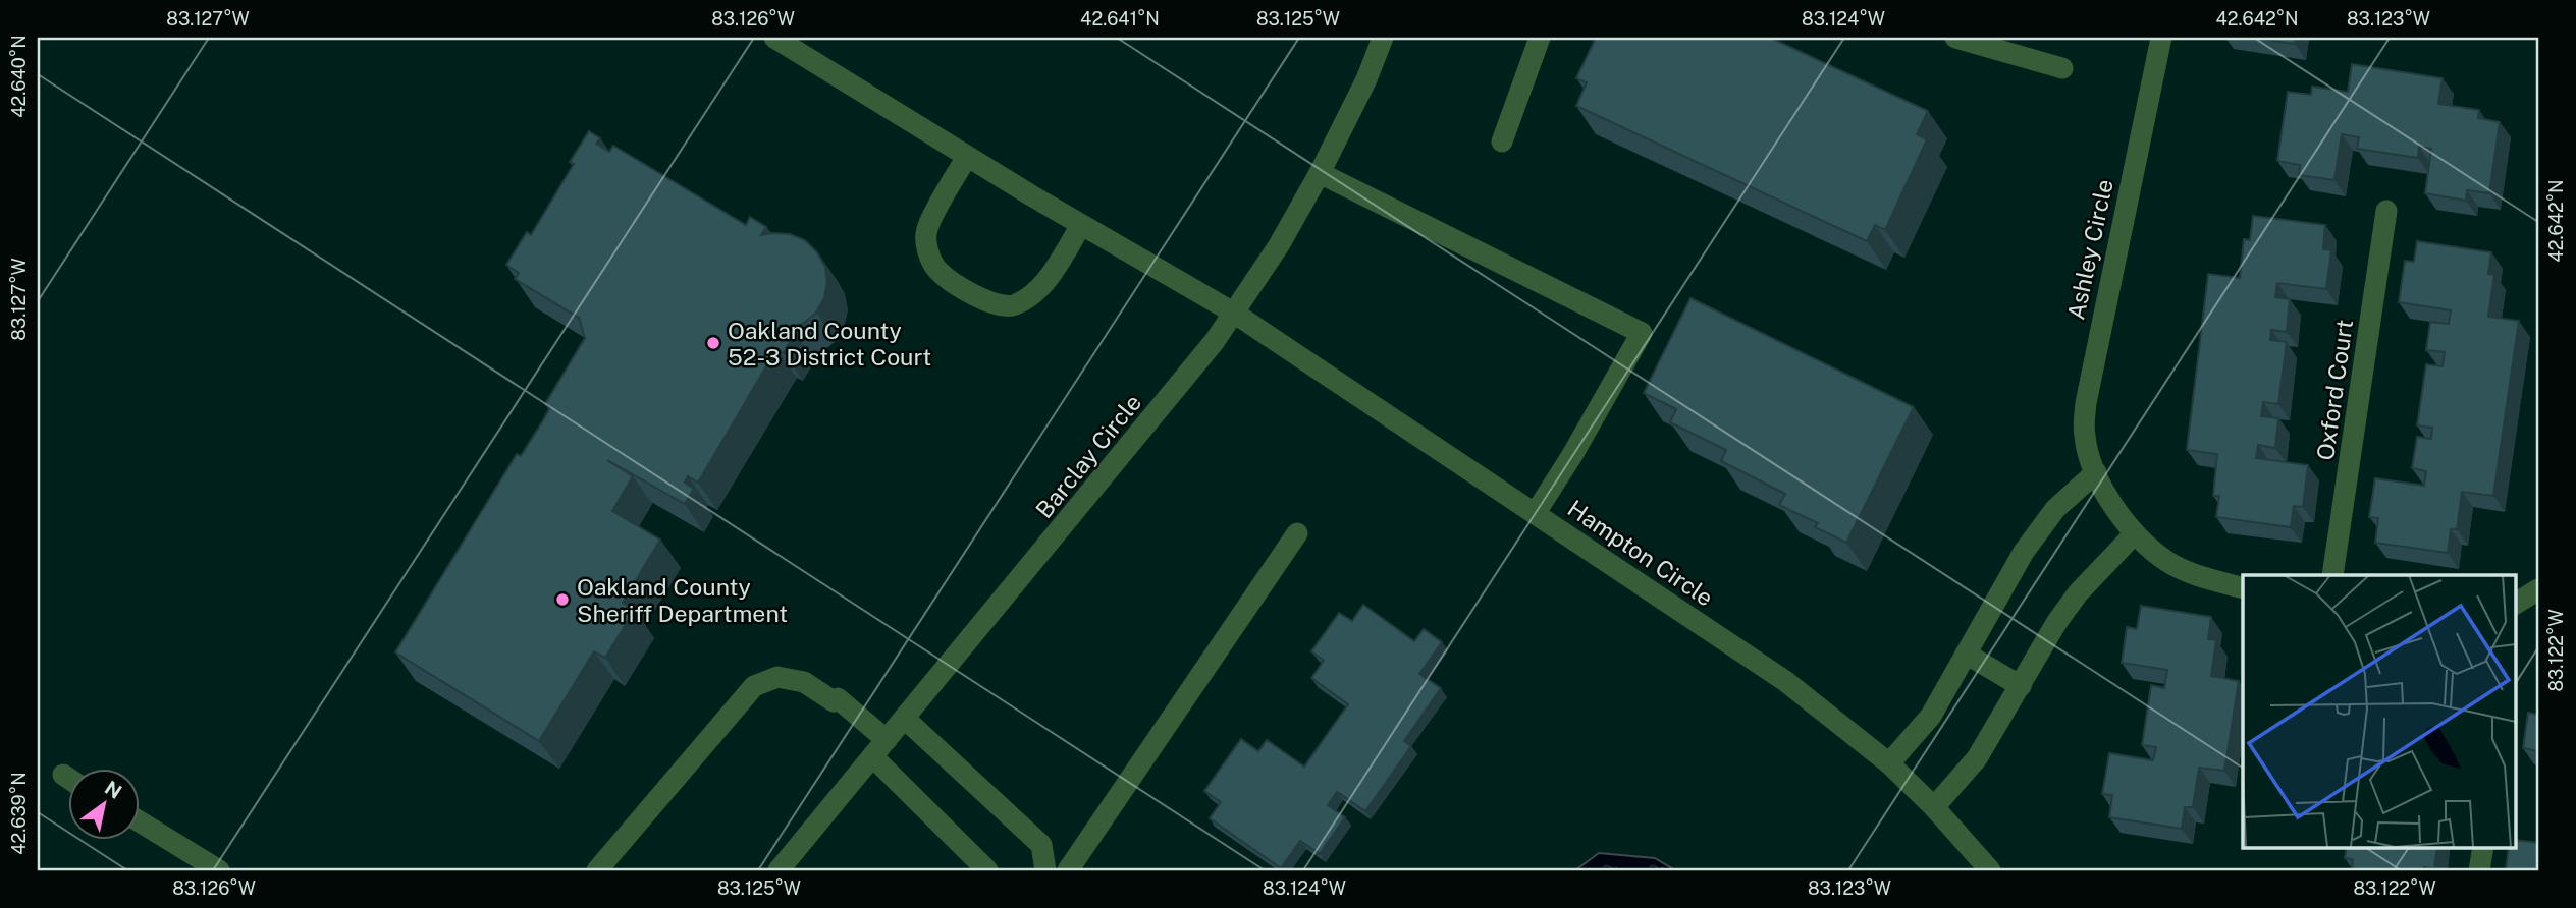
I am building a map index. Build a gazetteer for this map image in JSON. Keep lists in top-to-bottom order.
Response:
{
  "streets": {
    "street": [
      "Ashley Circle",
      "Oxford Court",
      "Barclay Circle",
      "Hampton Circle"
    ]
  },
  "crossings": [
    ["Barclay Circle", "Hampton Circle"]
  ],
  "places": ["Oakland County 52-3 District Court", "Oakland County Sheriff Department"],
  "north": "top right",
  "coordinates": [
    "83.127°W",
    "83.126°W",
    "42.641°N",
    "83.125°W",
    "83.124°W",
    "42.642°N",
    "83.123°W",
    "42.640°N",
    "83.122°W",
    "42.639°N"
  ]
}
